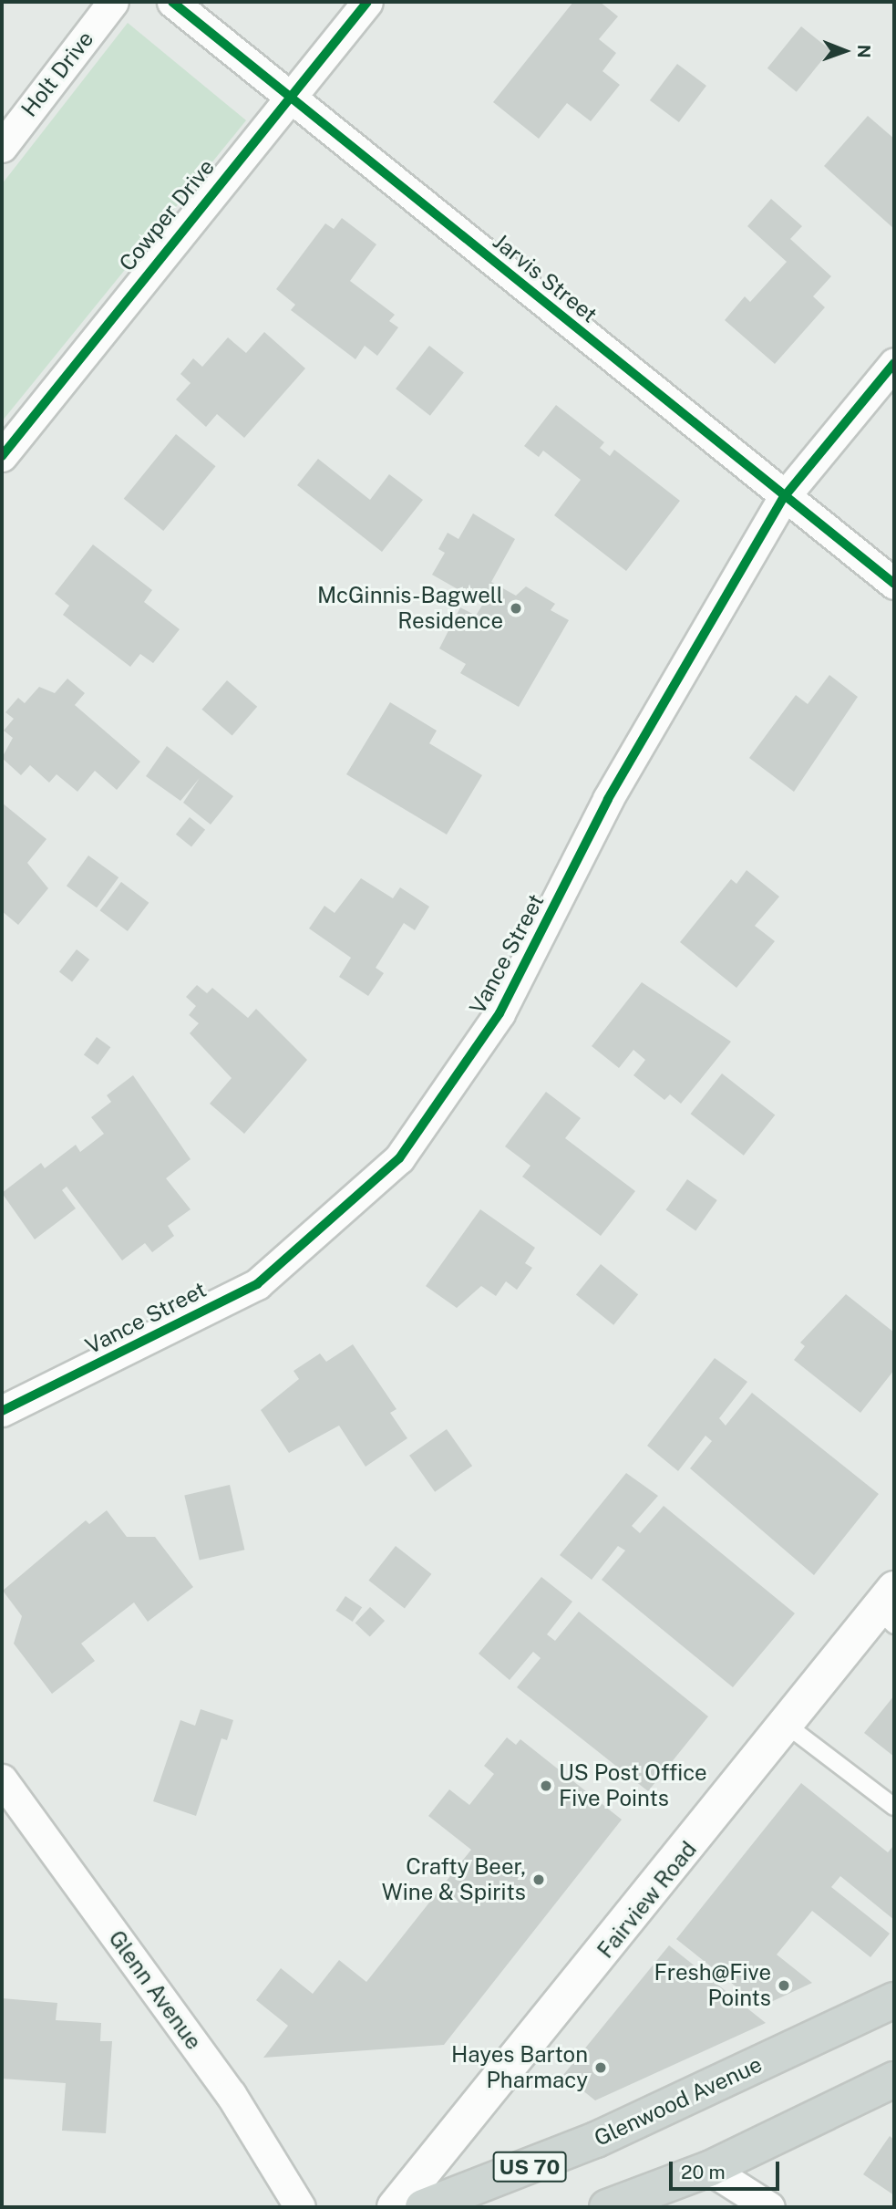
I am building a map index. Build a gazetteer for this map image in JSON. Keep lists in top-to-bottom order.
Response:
{
  "streets": {
    "main road": ["Glenwood Avenue", "US 70"],
    "street": [
      "Holt Drive",
      "Cowper Drive",
      "Jarvis Street",
      "Vance Street",
      "Fairview Road",
      "Glenn Avenue"
    ]
  },
  "crossings": [
    ["Cowper Drive", "Jarvis Street"],
    ["Jarvis Street", "Vance Street"]
  ],
  "places": [
    "McGinnis-Bagwell Residence",
    "US Post Office Five Points",
    "Crafty Beer, Wine & Spirits",
    "Fresh@Five Points",
    "Hayes Barton Pharmacy"
  ],
  "scale_bar": "20 m",
  "north": "right"
}
